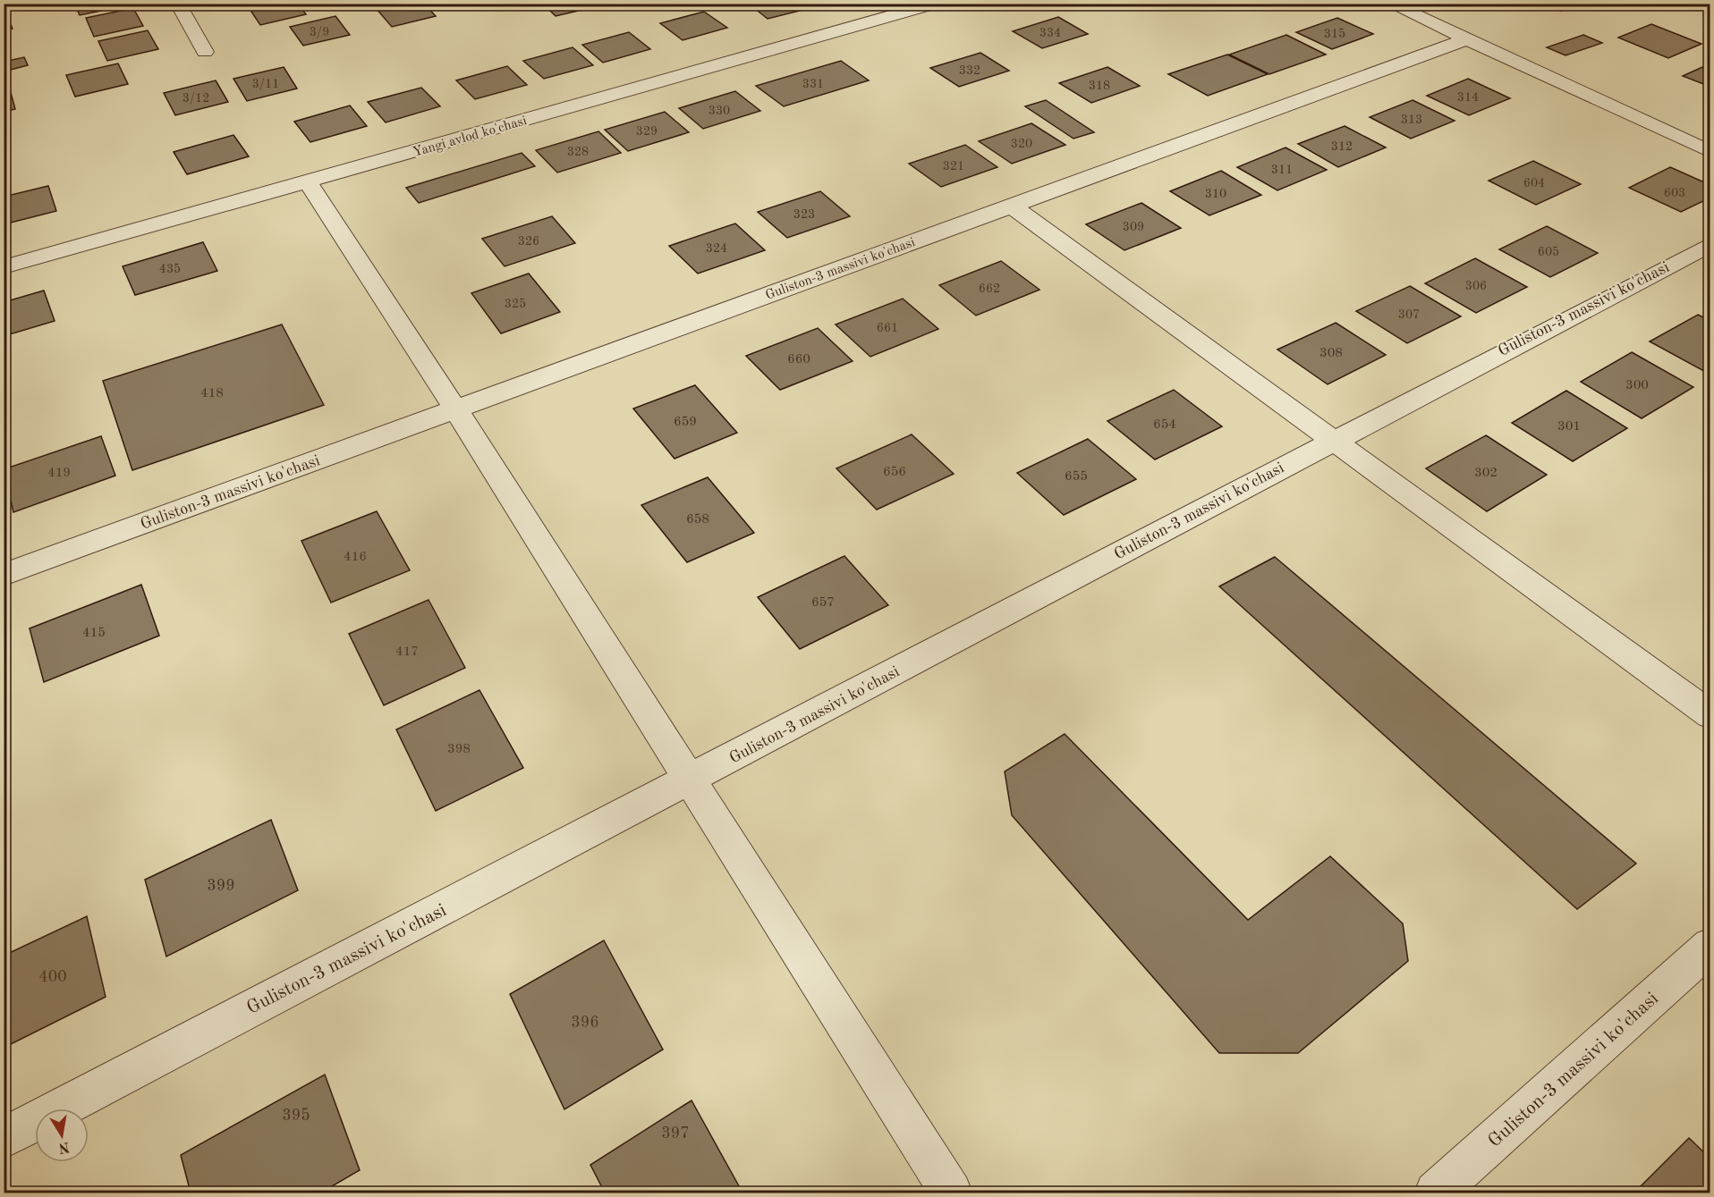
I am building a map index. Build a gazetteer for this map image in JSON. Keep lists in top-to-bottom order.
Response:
{
  "streets": {
    "street": ["Yangi avlod ko'chasi", "Guliston-3 massivi ko'chasi"]
  },
  "house_numbers": [
    "3/9",
    "334",
    "315",
    "332",
    "3/11",
    "331",
    "318",
    "314",
    "3/12",
    "330",
    "313",
    "329",
    "320",
    "312",
    "328",
    "321",
    "311",
    "604",
    "603",
    "310",
    "323",
    "309",
    "326",
    "324",
    "605",
    "435",
    "306",
    "662",
    "325",
    "307",
    "661",
    "308",
    "660",
    "300",
    "418",
    "659",
    "654",
    "301",
    "656",
    "419",
    "302",
    "655",
    "658",
    "416",
    "657",
    "415",
    "417",
    "398",
    "399",
    "400",
    "396",
    "395",
    "397"
  ],
  "north": "bottom"
}
